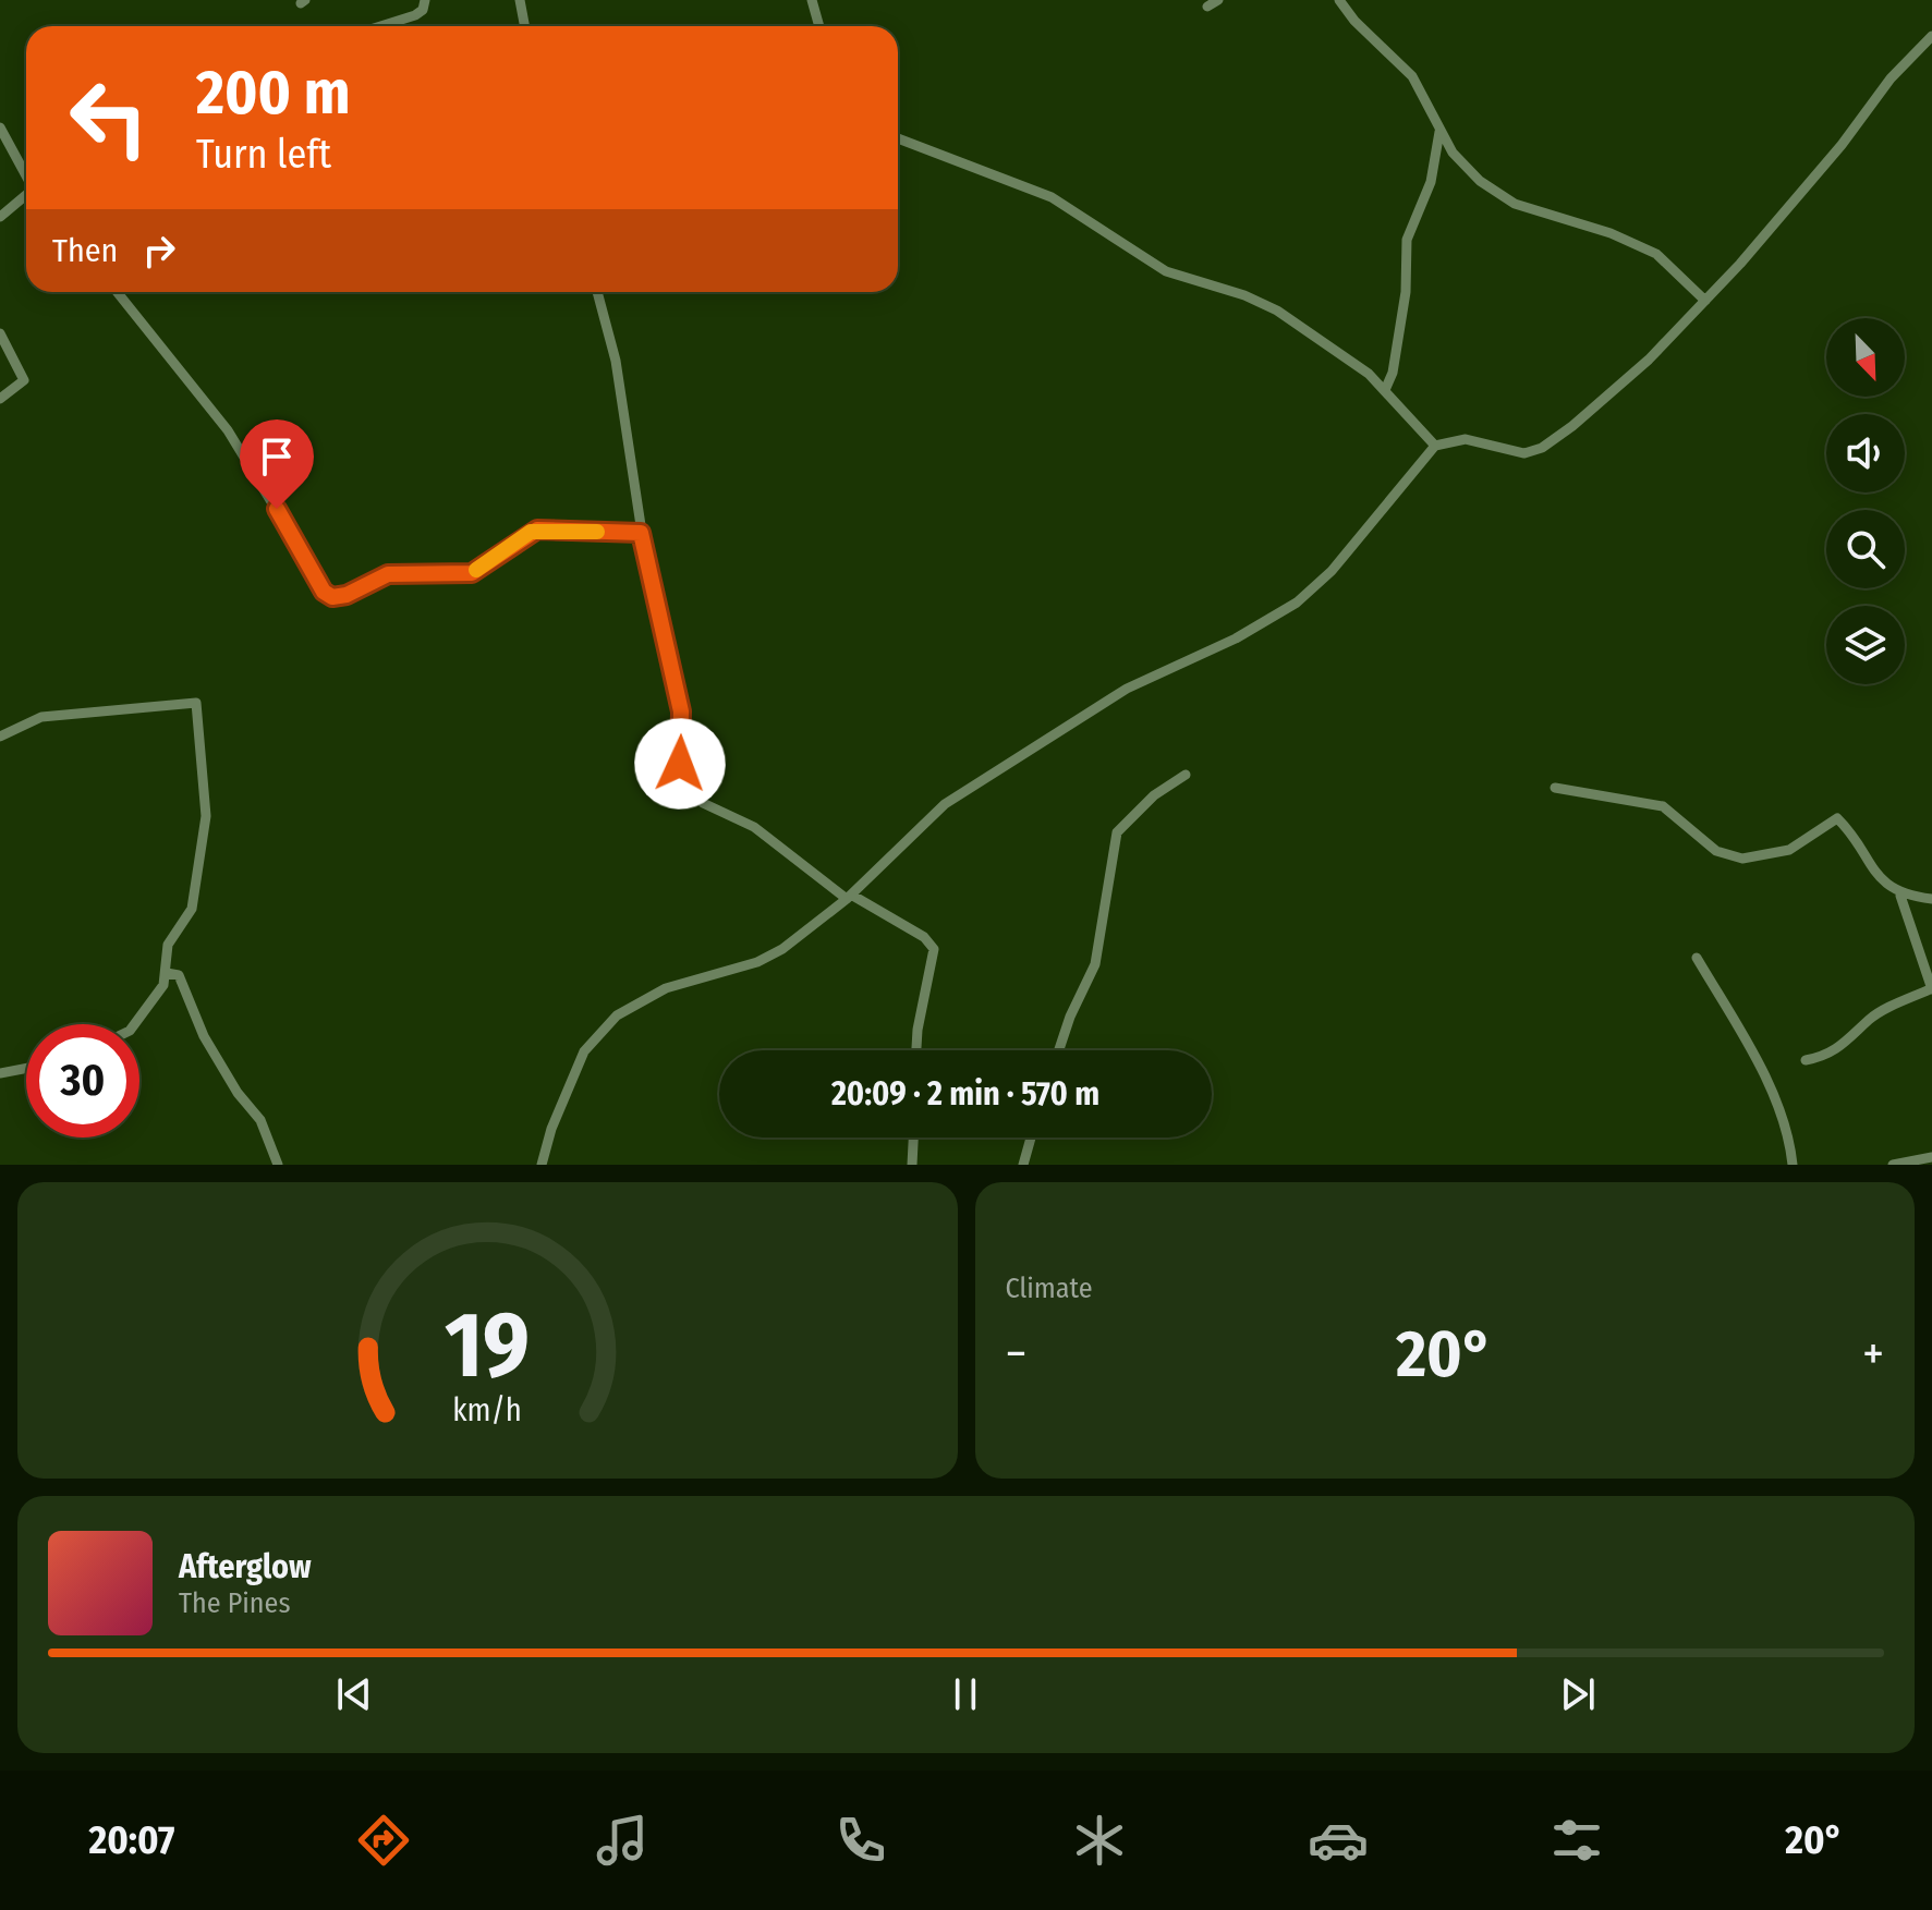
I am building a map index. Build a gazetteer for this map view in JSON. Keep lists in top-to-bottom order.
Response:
{
  "north": "bottom right",
  "page": {
    "turn": ["200 m", "Turn left"],
    "then": "Then",
    "limit": "30",
    "trip": "20:09 · 2 min · 570 m",
    "tile": "Climate",
    "heat": ["−", "20°", "+"],
    "song": ["Afterglow", "The Pines"],
    "tabs": ["20:07", "20°"],
    "gauge": ["19", "km/h"]
  }
}
